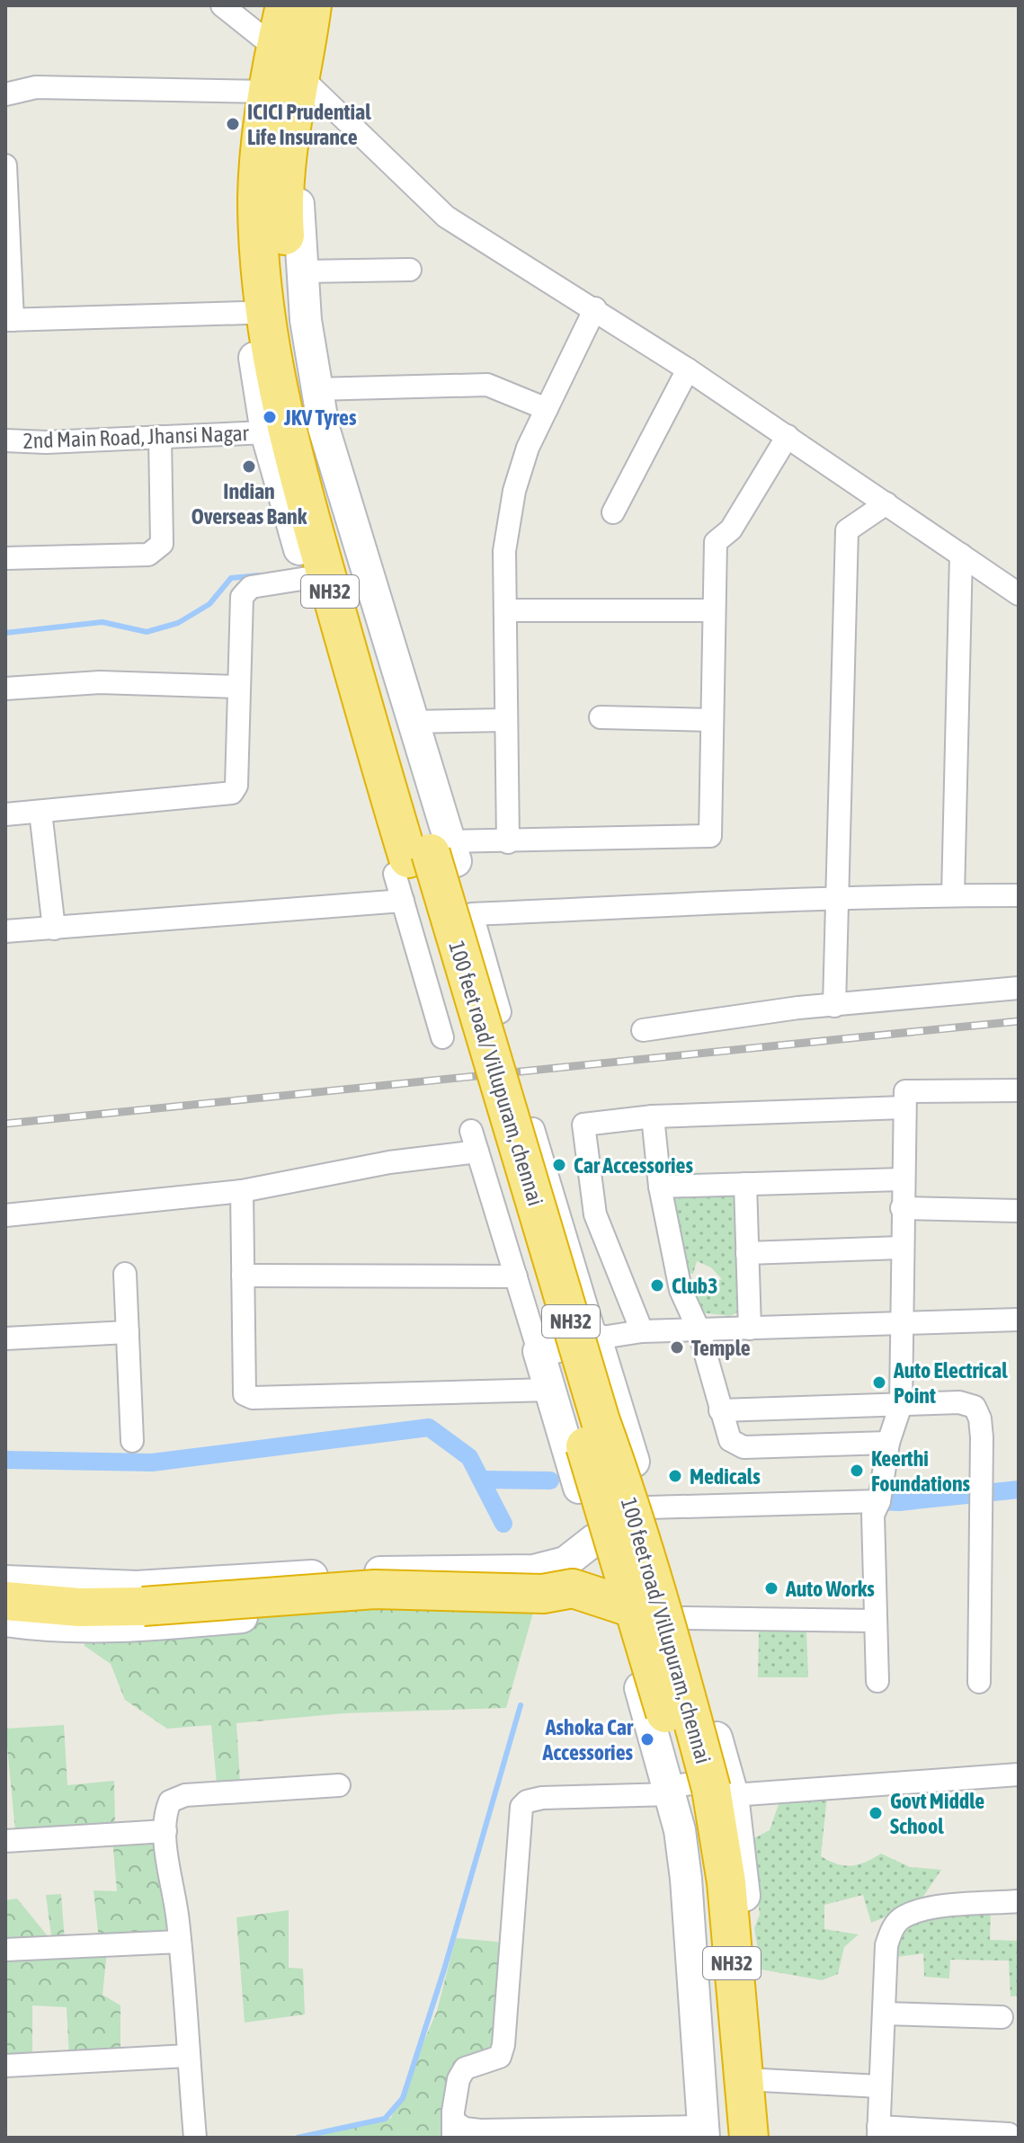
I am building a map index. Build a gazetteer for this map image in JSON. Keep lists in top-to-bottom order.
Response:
{
  "streets": {
    "highway": ["NH32", "100 feet road/ Villupuram, chennai"],
    "street": ["2nd Main Road, Jhansi Nagar"]
  },
  "places": [
    "ICICI Prudential Life Insurance",
    "JKV Tyres",
    "Indian Overseas Bank",
    "Car Accessories",
    "Club3",
    "Temple",
    "Auto Electrical Point",
    "Keerthi Foundations",
    "Medicals",
    "Auto Works",
    "Ashoka Car Accessories",
    "Govt Middle School"
  ]
}
